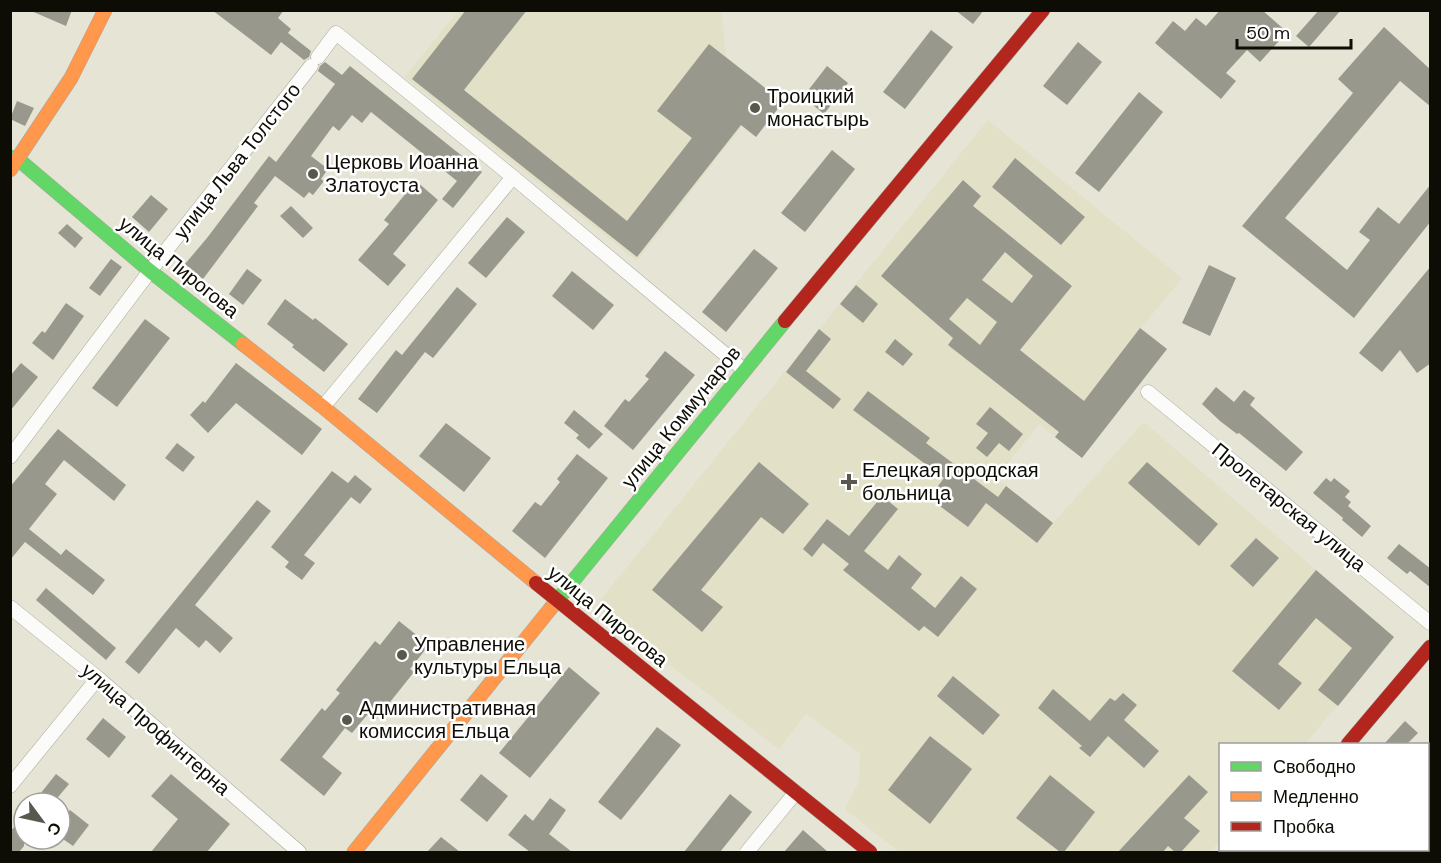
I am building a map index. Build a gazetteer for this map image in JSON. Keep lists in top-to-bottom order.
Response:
{
  "streets": {
    "street": [
      "улица Льва Толстого",
      "улица Пирогова",
      "улица Коммунаров",
      "Пролетарская улица",
      "улица Профинтерна"
    ]
  },
  "crossings": [
    ["улица Льва Толстого", "улица Пирогова"],
    ["улица Пирогова", "улица Коммунаров"]
  ],
  "places": {
    "other": [
      "Троицкий монастырь",
      "Церковь Иоанна Златоуста",
      "Управление культуры Ельца",
      "Административная комиссия Ельца"
    ],
    "health": ["Елецкая городская больница"]
  },
  "legend": ["Свободно", "Медленно", "Пробка"],
  "scale_bar": "50 m",
  "north": "bottom right"
}
